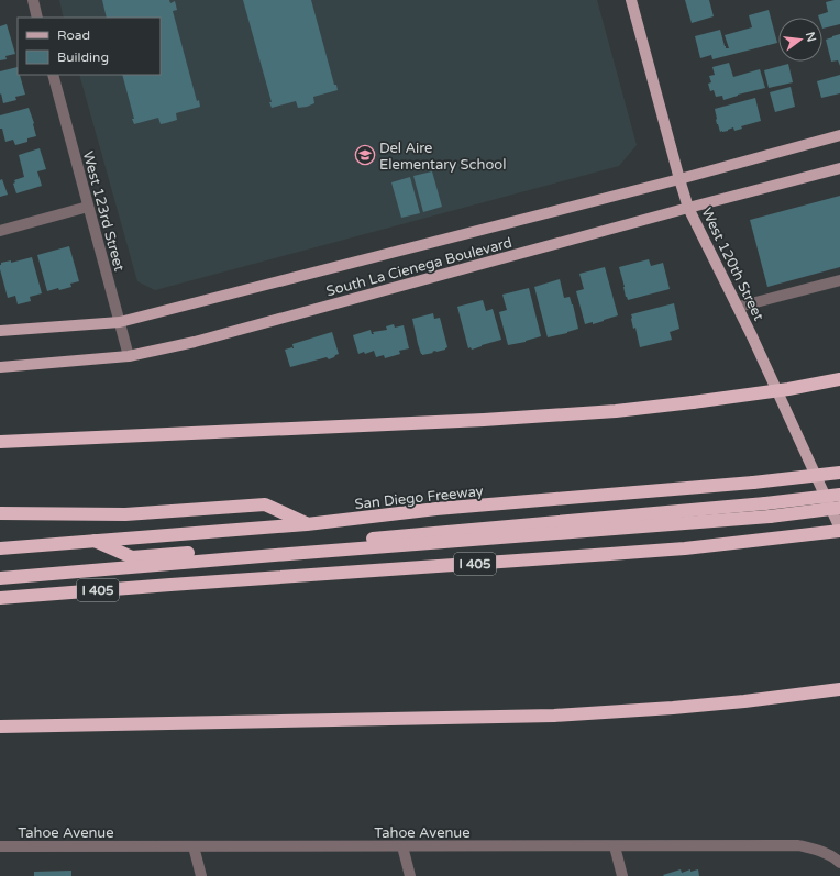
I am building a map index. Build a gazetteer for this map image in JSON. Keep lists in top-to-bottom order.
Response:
{
  "streets": {
    "highway": ["San Diego Freeway", "I 405"],
    "main road": ["West 120th Street", "South La Cienega Boulevard"],
    "street": ["West 123rd Street", "Tahoe Avenue"]
  },
  "crossings": [
    ["West 123rd Street", "South La Cienega Boulevard"],
    ["West 120th Street", "South La Cienega Boulevard"],
    ["West 120th Street", "I 405"]
  ],
  "places": {
    "school or university": ["Del Aire Elementary School"]
  },
  "legend": ["Road", "Building"],
  "north": "right"
}
